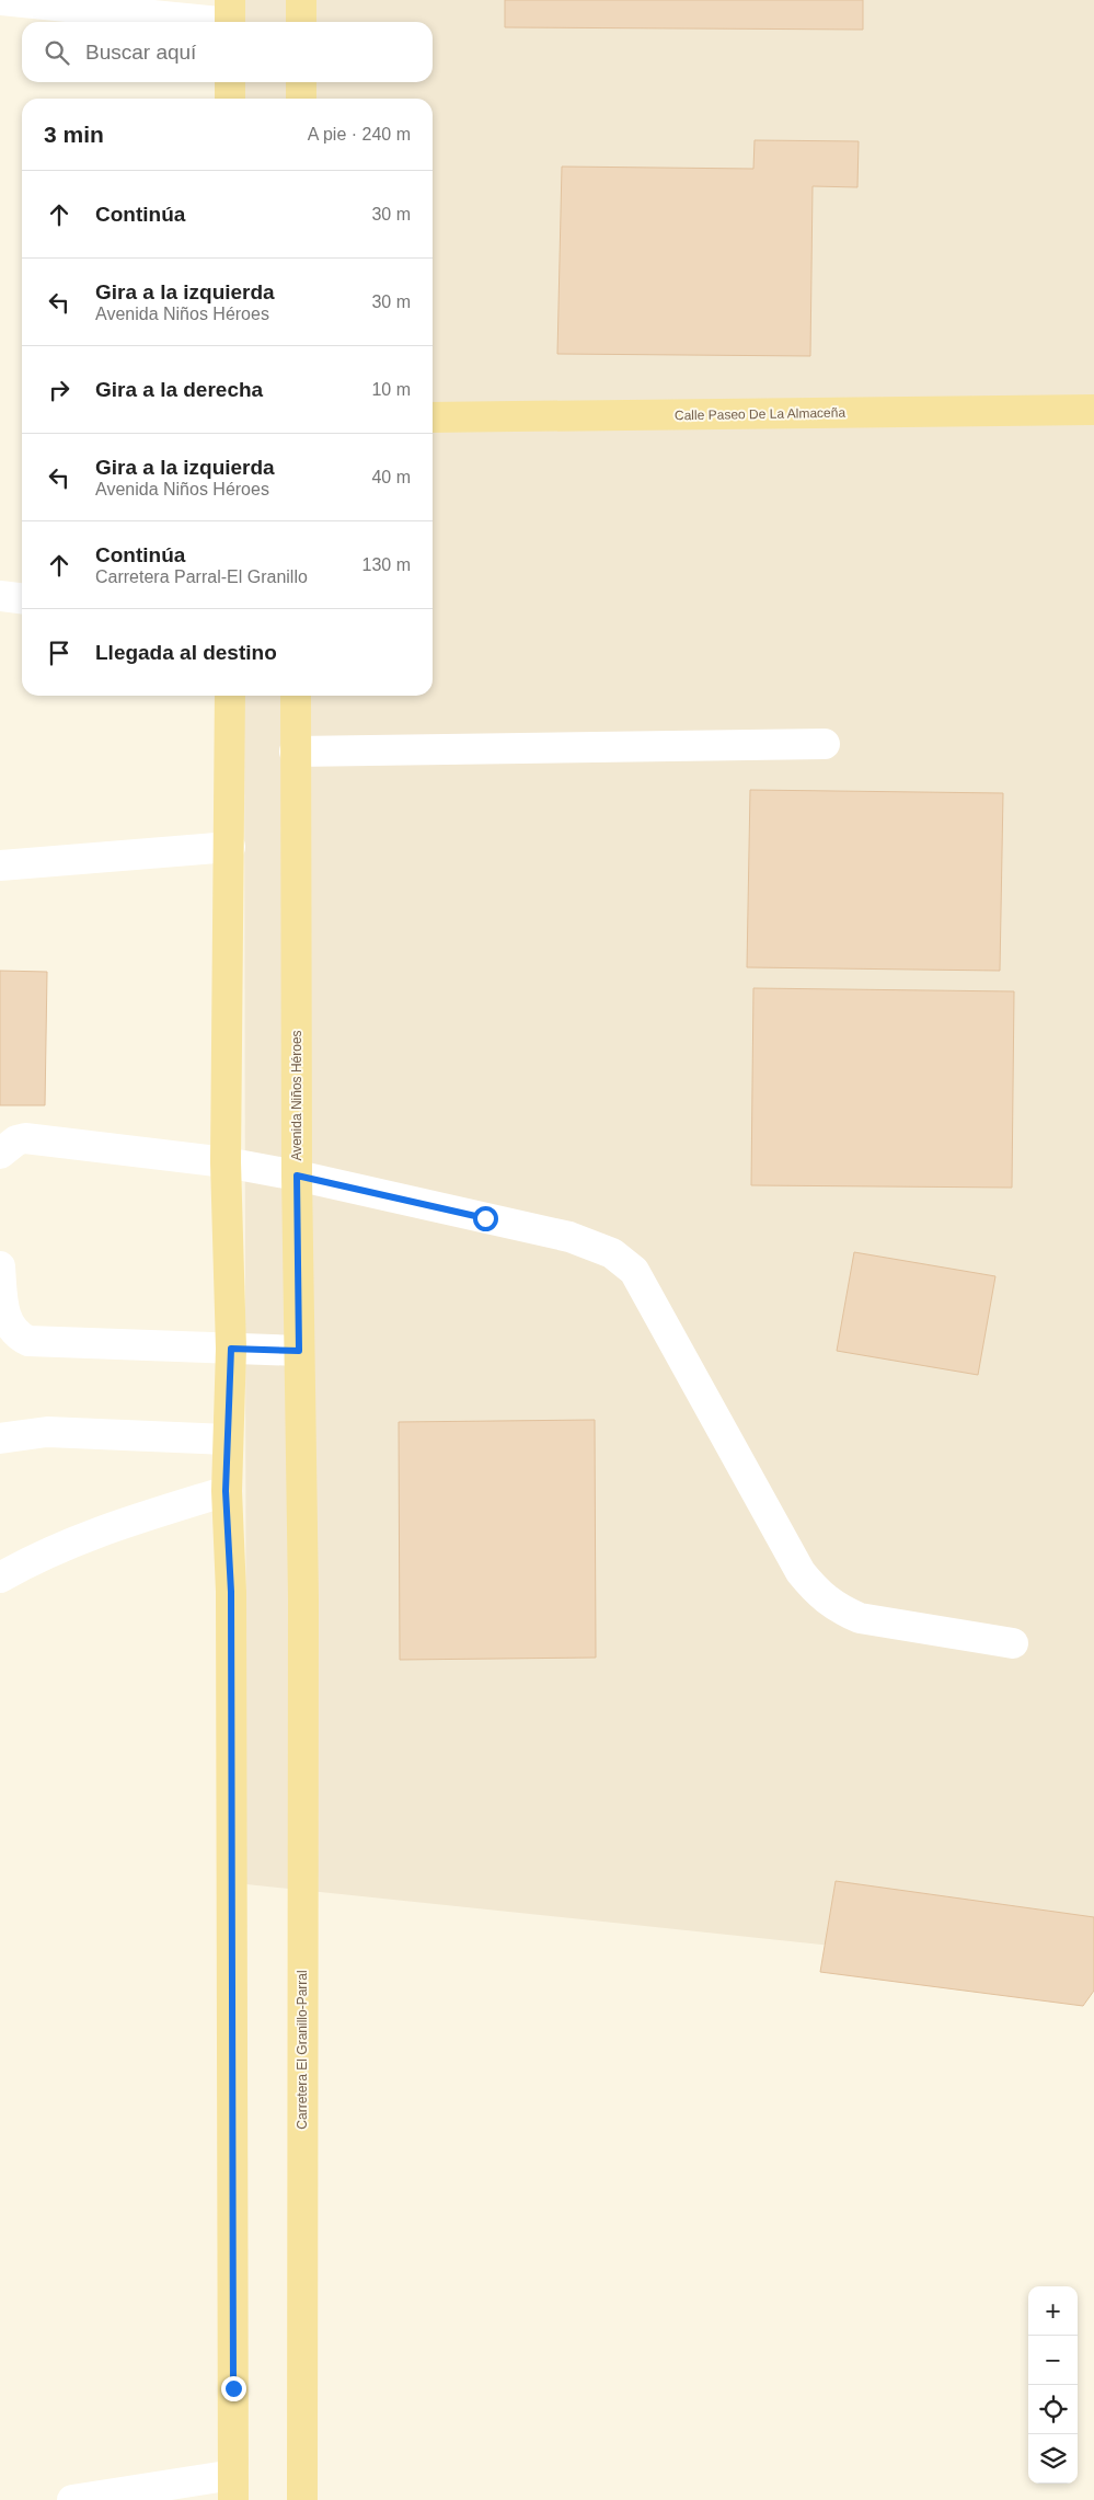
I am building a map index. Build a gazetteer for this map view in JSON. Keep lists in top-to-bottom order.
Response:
{
  "streets": {
    "main road": ["Calle Paseo De La Almaceña", "Avenida Niños Héroes", "Carretera El Granillo-Parral"]
  },
  "crossings": [
    ["Avenida Niños Héroes", "Carretera El Granillo-Parral"]
  ],
  "page": {
    "search": "Buscar aquí",
    "heading": ["3 min", "A pie · 240 m"],
    "list": [
      ["Continúa", "30 m"],
      ["Gira a la izquierda", "Avenida Niños Héroes", "30 m"],
      ["Gira a la derecha", "10 m"],
      ["Gira a la izquierda", "Avenida Niños Héroes", "40 m"],
      ["Continúa", "Carretera Parral-El Granillo", "130 m"],
      "Llegada al destino"
    ],
    "map_buttons": ["+", "−"]
  }
}
